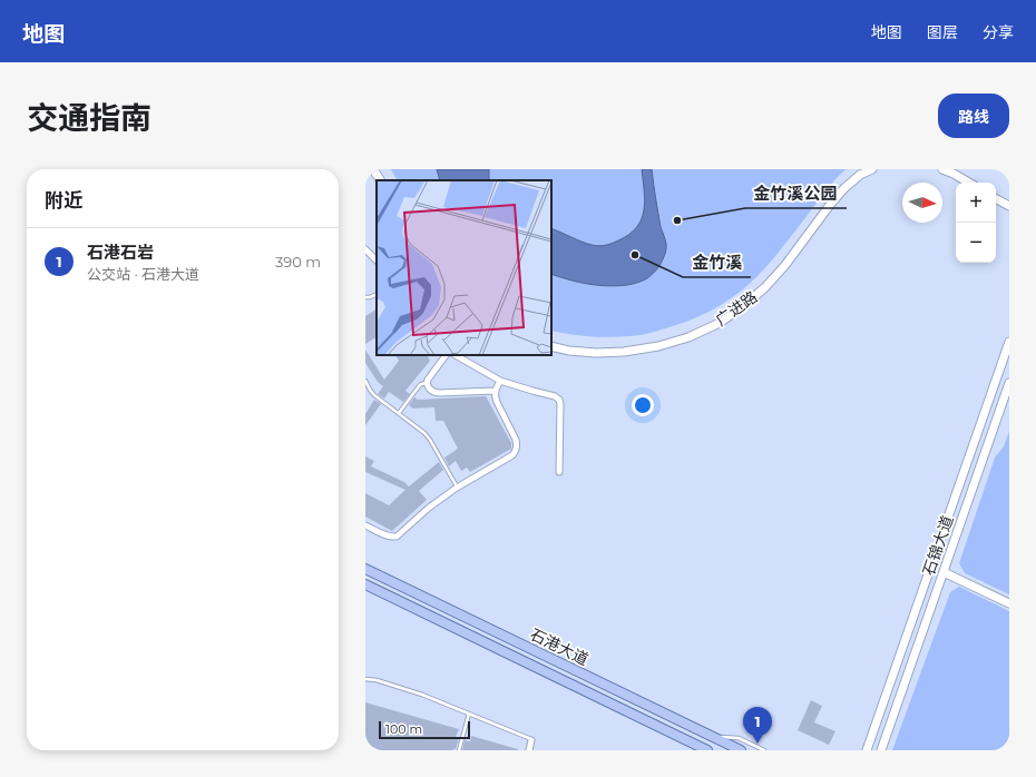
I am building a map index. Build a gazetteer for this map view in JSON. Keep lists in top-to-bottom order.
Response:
{
  "streets": {
    "main road": ["广进路", "石锦大道", "石港大道"]
  },
  "places": ["金竹溪公园", "金竹溪"],
  "scale_bar": "100 m",
  "north": "right",
  "page": {
    "header": "地图",
    "nav": ["地图", "图层", "分享"],
    "title": "交通指南",
    "buttons": "路线",
    "heading": "附近",
    "map_buttons": ["+", "−"],
    "list": [
      {
        "mark": "1",
        "name": "石港石岩",
        "note": "公交站 · 石港大道",
        "value": "390 m"
      }
    ],
    "pins": "1",
    "scale": "100 m"
  }
}
